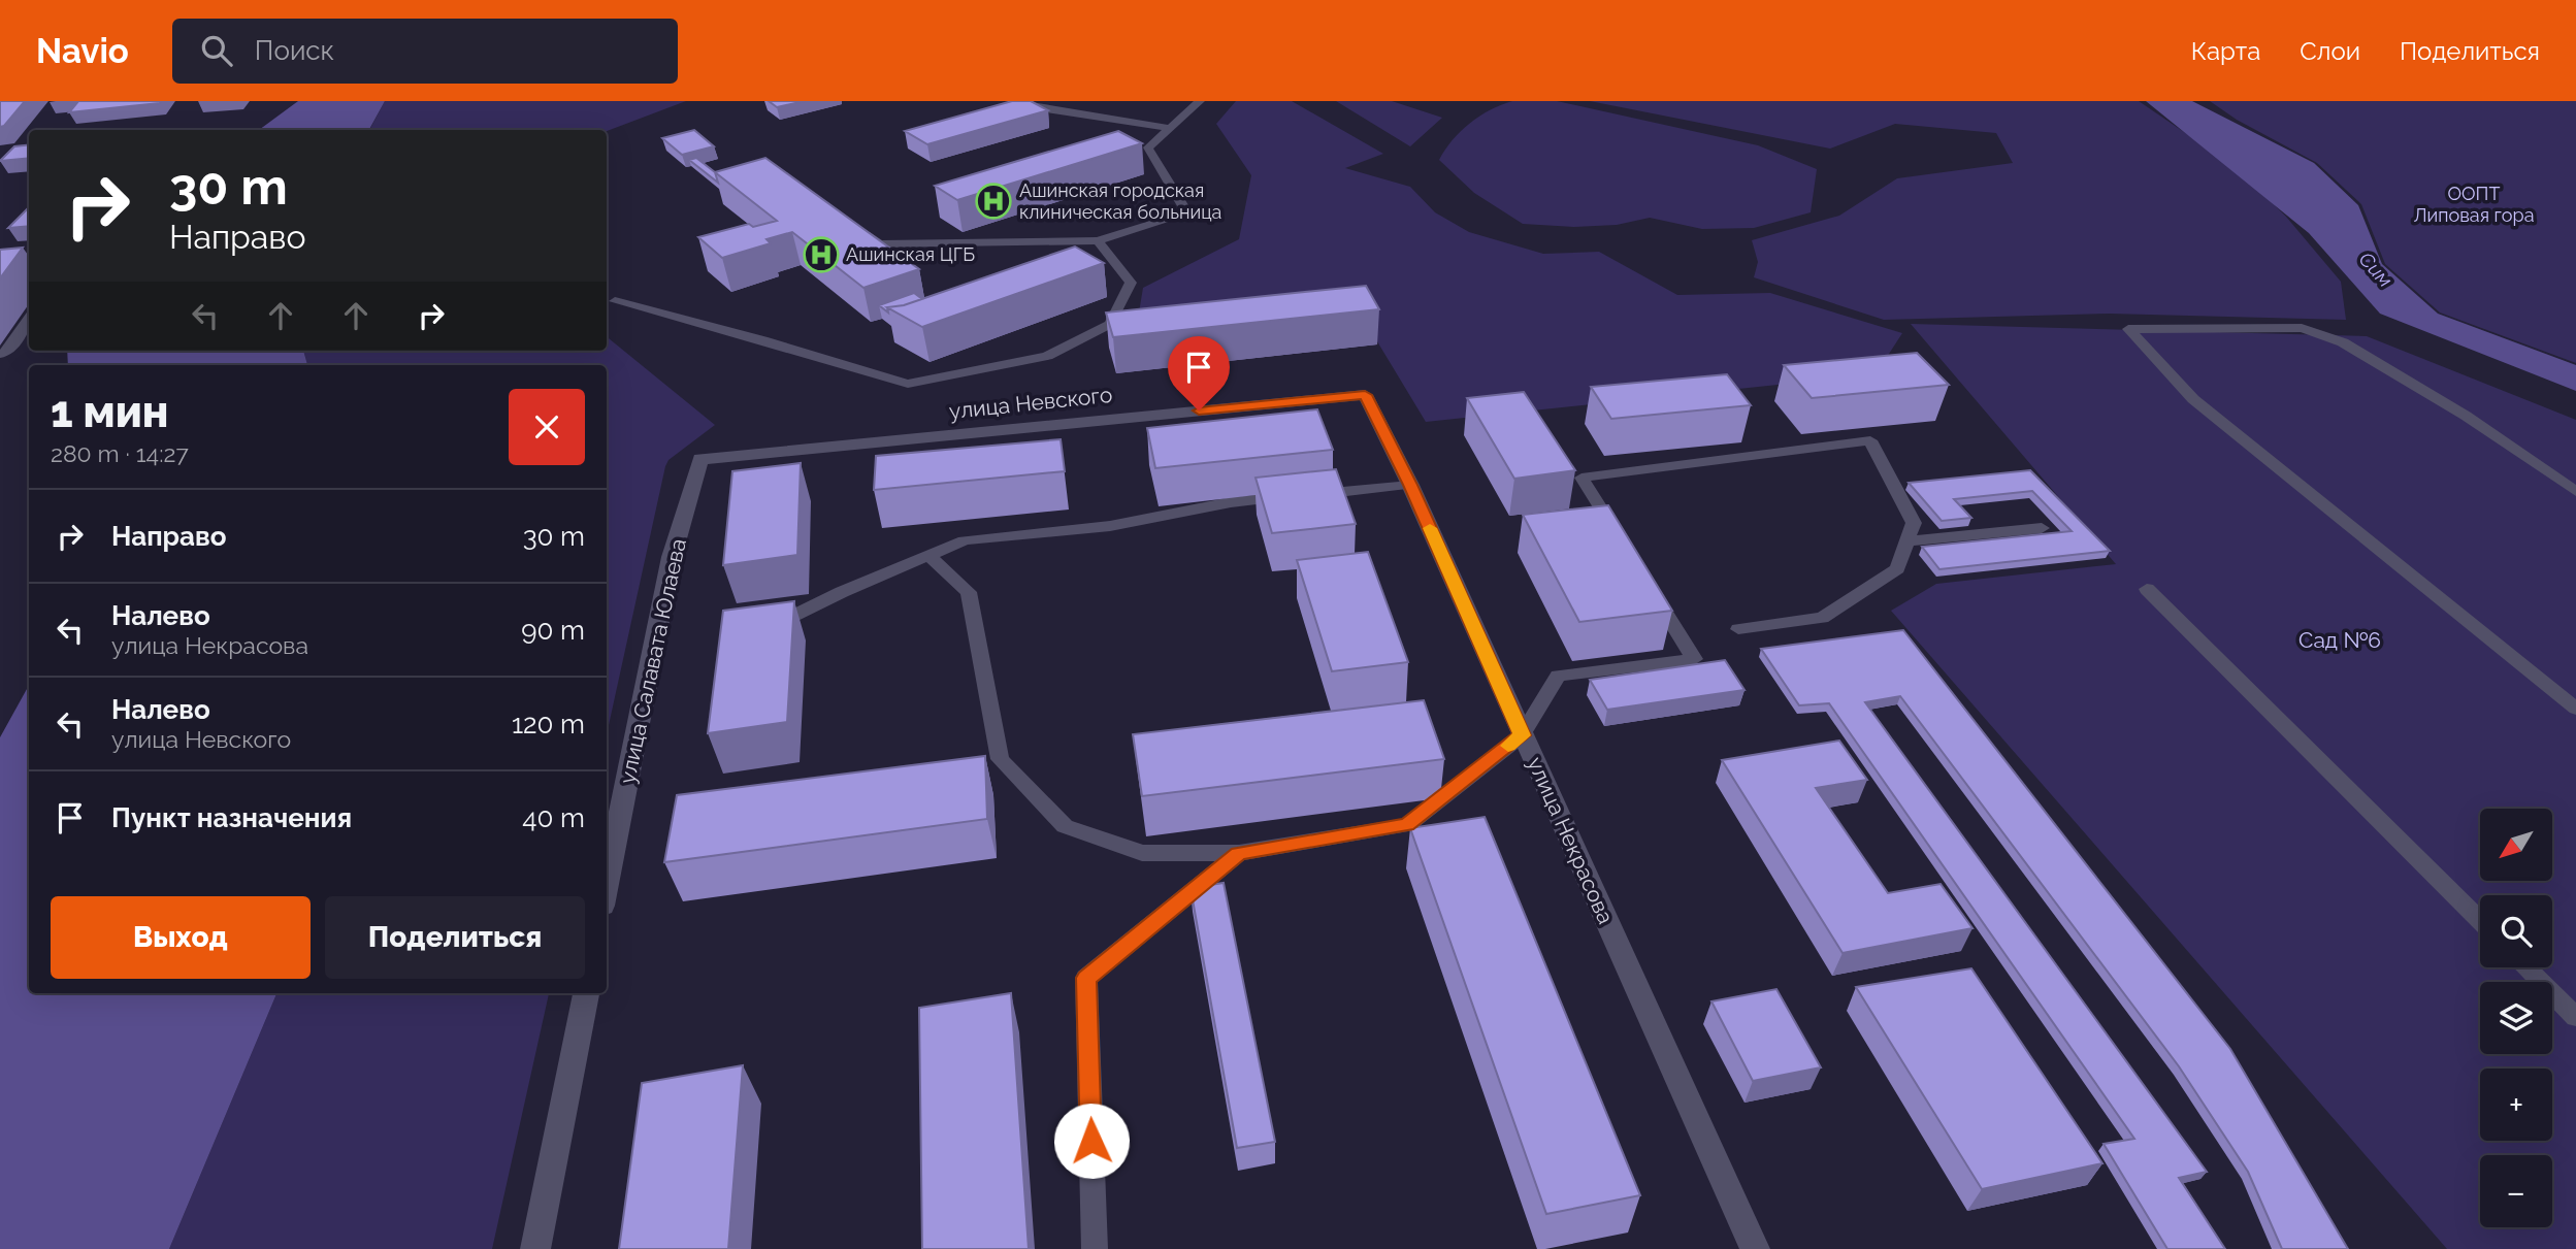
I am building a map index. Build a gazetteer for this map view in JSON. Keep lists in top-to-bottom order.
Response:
{
  "streets": {
    "street": ["улица Невского", "улица Салавата Юлаева", "улица Некрасова"]
  },
  "crossings": [
    ["улица Невского", "улица Салавата Юлаева"],
    ["улица Невского", "улица Некрасова"]
  ],
  "water": ["Сим"],
  "parks": ["ООПТ Липовая гора", "Сад №6"],
  "places": {
    "hospital": ["Ашинская городская клиническая больница", "Ашинская ЦГБ"]
  },
  "north": "bottom left",
  "page": {
    "header": "Navio",
    "search": "Поиск",
    "nav": ["Карта", "Слои", "Поделиться"],
    "turn": ["30 m", "Направо"],
    "heading": ["1 мин", "280 m · 14:27"],
    "list": [
      {
        "name": "Направо",
        "value": "30 m"
      },
      {
        "name": "Налево",
        "note": "улица Некрасова",
        "value": "90 m"
      },
      {
        "name": "Налево",
        "note": "улица Невского",
        "value": "120 m"
      },
      {
        "name": "Пункт назначения",
        "value": "40 m"
      }
    ],
    "map_buttons": ["+", "−"],
    "buttons": ["Выход", "Поделиться"]
  }
}
